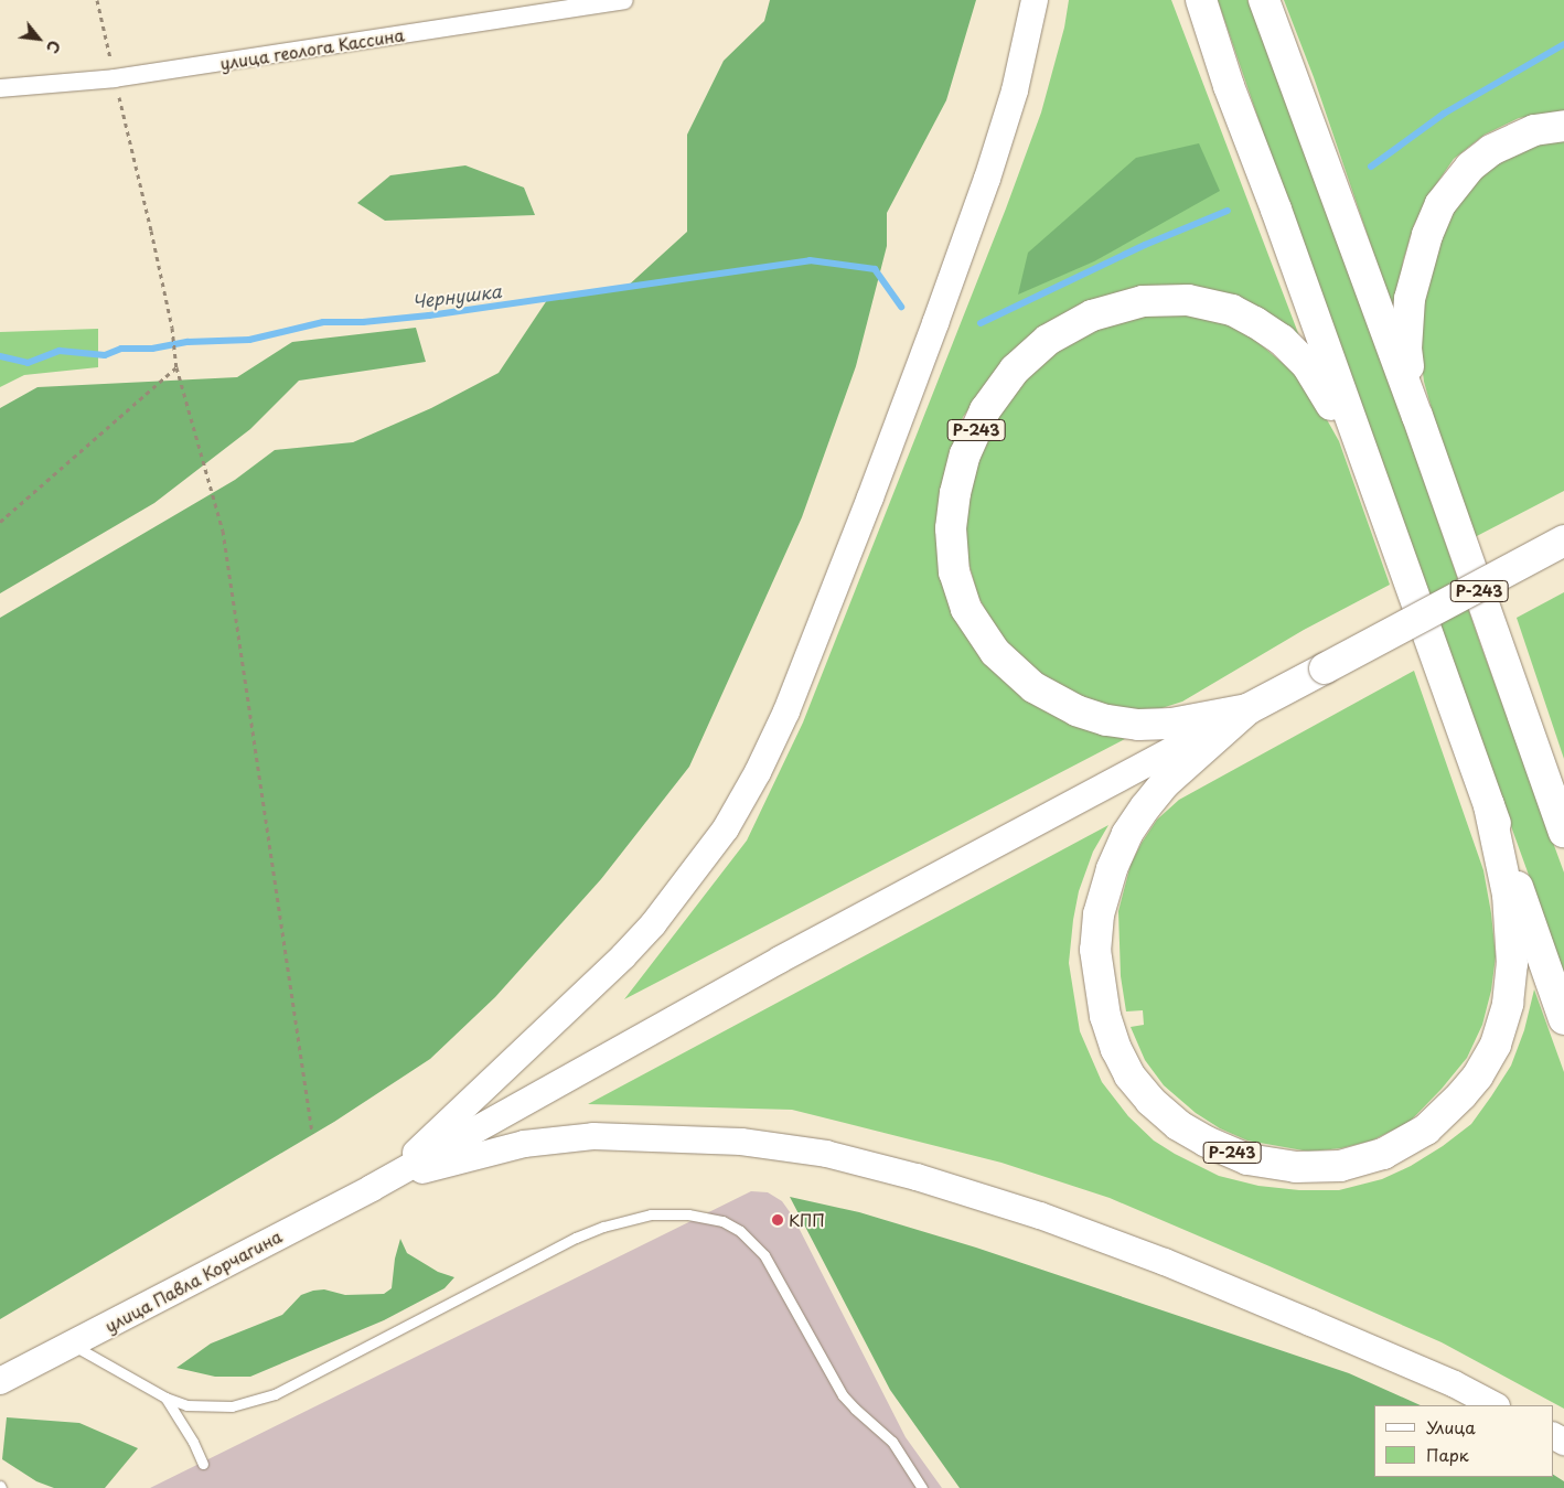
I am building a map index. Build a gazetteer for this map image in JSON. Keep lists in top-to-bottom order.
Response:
{
  "streets": {
    "highway": ["Р-243"],
    "main road": ["улица Павла Корчагина"],
    "street": ["улица геолога Кассина"]
  },
  "crossings": [
    ["Р-243", "улица Павла Корчагина"]
  ],
  "water": ["Чернушка"],
  "places": ["КПП"],
  "legend": ["Улица", "Парк"],
  "north": "bottom right"
}
